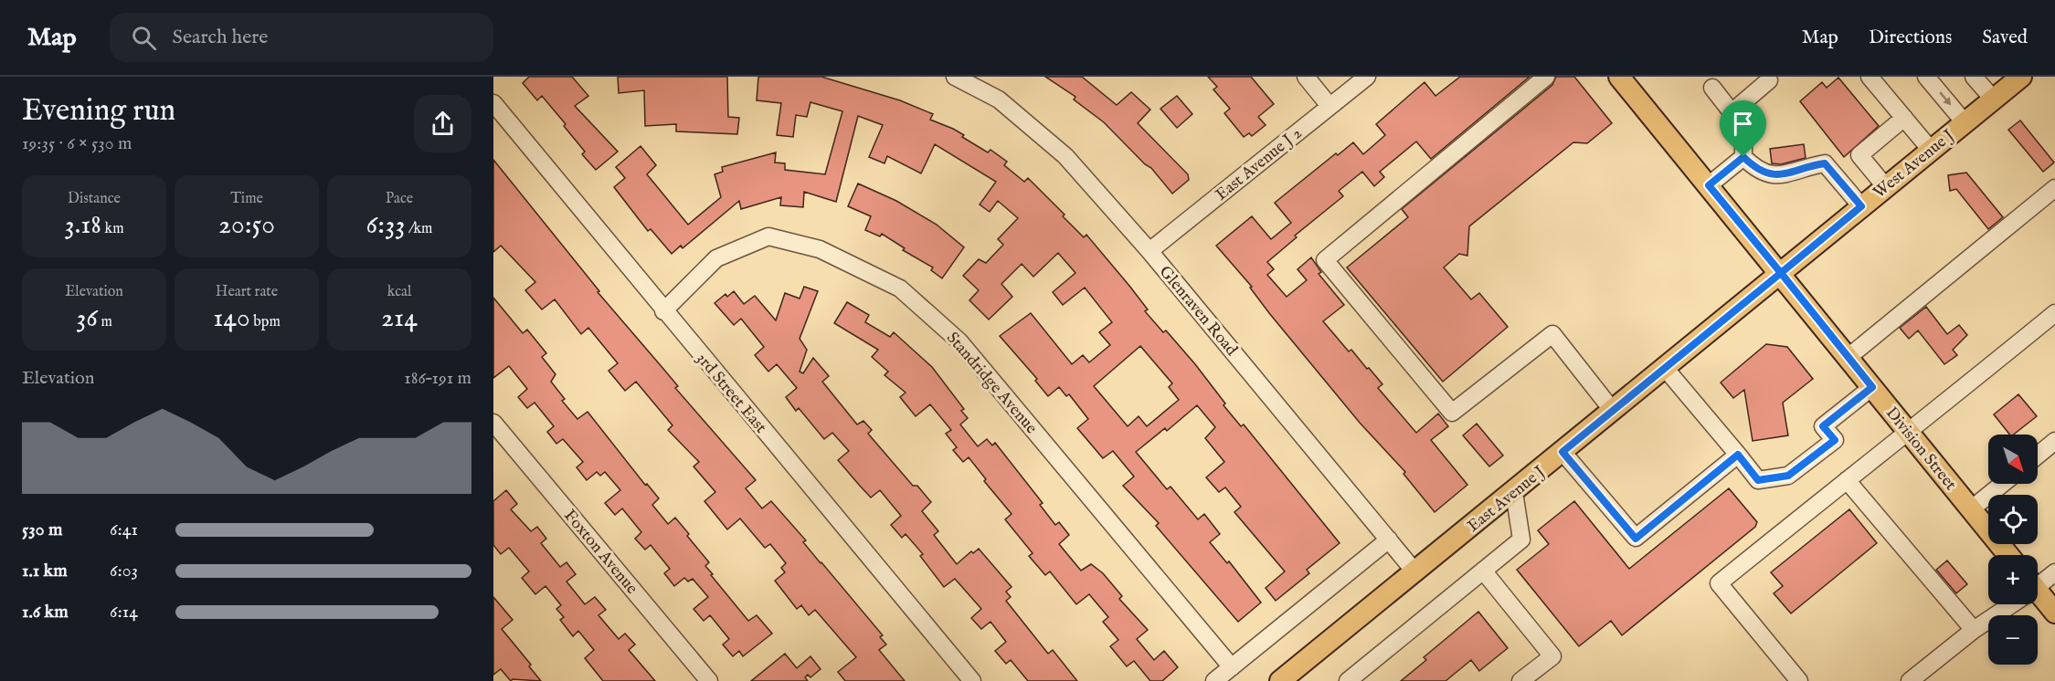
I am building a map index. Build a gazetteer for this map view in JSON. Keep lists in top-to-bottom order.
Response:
{
  "streets": {
    "main road": ["West Avenue J", "Division Street", "East Avenue J"],
    "street": [
      "East Avenue J 2",
      "Glenraven Road",
      "Standridge Avenue",
      "3rd Street East",
      "Foxton Avenue"
    ]
  },
  "crossings": [
    ["East Avenue J 2", "Glenraven Road"],
    ["West Avenue J", "Division Street"],
    ["West Avenue J", "East Avenue J"],
    ["Glenraven Road", "East Avenue J"],
    ["Standridge Avenue", "3rd Street East"],
    ["Division Street", "East Avenue J"]
  ],
  "north": "bottom right",
  "page": {
    "header": "Map",
    "search": "Search here",
    "nav": ["Map", "Directions", "Saved"],
    "heading": ["Evening run", "19:35 · 6 × 530 m"],
    "stats": [
      ["Distance", "3.18 km"],
      ["Time", "20:50"],
      ["Pace", "6:33 /km"],
      ["Elevation", "36 m"],
      ["Heart rate", "140 bpm"],
      ["kcal", "214"]
    ],
    "chart": ["Elevation", "186–191 m"],
    "map_buttons": ["+", "−"],
    "list": [
      {
        "name": "530 m",
        "note": "6:41"
      },
      {
        "name": "1.1 km",
        "note": "6:03"
      },
      {
        "name": "1.6 km",
        "note": "6:14"
      }
    ]
  }
}
